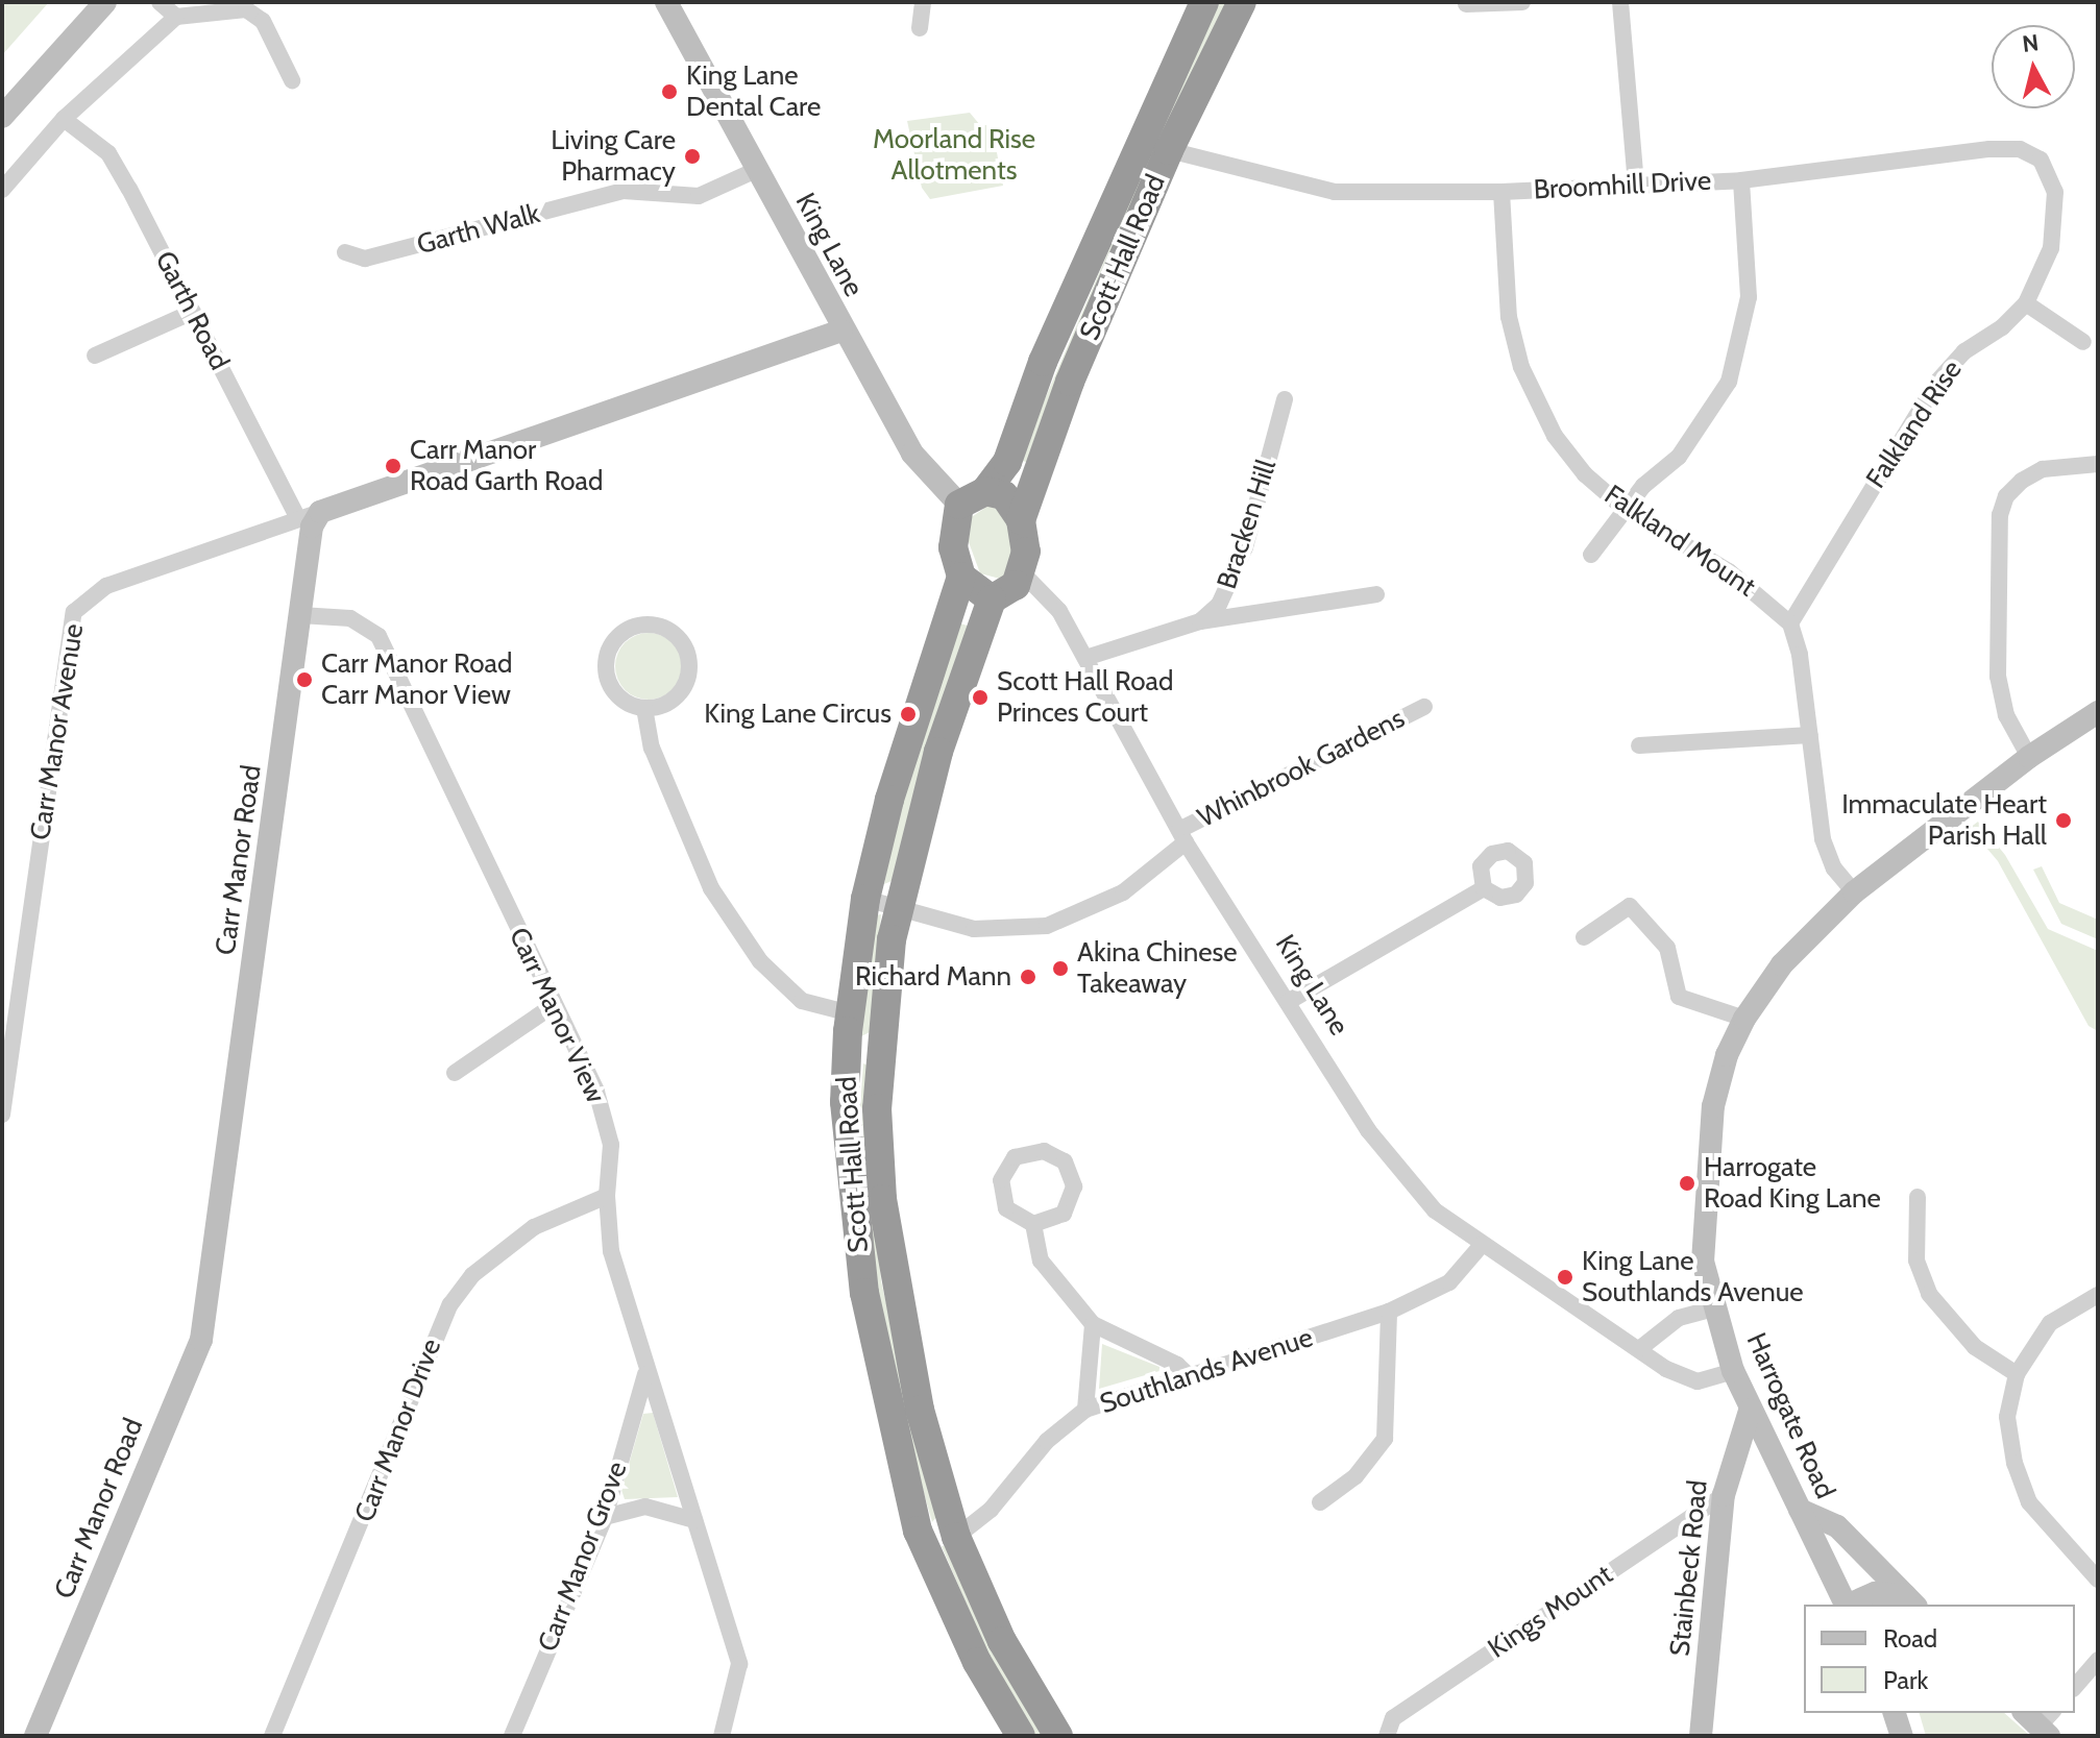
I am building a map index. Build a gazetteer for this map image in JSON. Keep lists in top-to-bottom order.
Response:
{
  "streets": {
    "highway": ["Scott Hall Road"],
    "street": [
      "Broomhill Drive",
      "Garth Walk",
      "King Lane",
      "Garth Road",
      "Falkland Rise",
      "Bracken Hill",
      "Falkland Mount",
      "Carr Manor Avenue",
      "Whinbrook Gardens",
      "Carr Manor Road",
      "Carr Manor View",
      "Southlands Avenue",
      "Harrogate Road",
      "Carr Manor Drive",
      "Carr Manor Grove",
      "Stainbeck Road",
      "Kings Mount"
    ]
  },
  "crossings": [
    ["Broomhill Drive", "Scott Hall Road"],
    ["Broomhill Drive", "Falkland Rise"],
    ["Broomhill Drive", "Falkland Mount"],
    ["Garth Walk", "King Lane"],
    ["King Lane", "Scott Hall Road"],
    ["King Lane", "Bracken Hill"],
    ["King Lane", "Whinbrook Gardens"],
    ["King Lane", "Southlands Avenue"],
    ["King Lane", "Harrogate Road"],
    ["Scott Hall Road", "Whinbrook Gardens"],
    ["Scott Hall Road", "Southlands Avenue"],
    ["Garth Road", "Carr Manor Avenue"],
    ["Garth Road", "Carr Manor Road"],
    ["Falkland Rise", "Falkland Mount"],
    ["Carr Manor Avenue", "Carr Manor Road"],
    ["Carr Manor Road", "Carr Manor View"],
    ["Carr Manor View", "Carr Manor Drive"],
    ["Carr Manor View", "Carr Manor Grove"],
    ["Harrogate Road", "Stainbeck Road"],
    ["Stainbeck Road", "Kings Mount"]
  ],
  "parks": ["Moorland Rise Allotments"],
  "places": [
    "King Lane Dental Care",
    "Living Care Pharmacy",
    "Carr Manor Road Garth Road",
    "Carr Manor Road Carr Manor View",
    "Scott Hall Road Princes Court",
    "King Lane Circus",
    "Immaculate Heart Parish Hall",
    "Akina Chinese Takeaway",
    "Richard Mann",
    "Harrogate Road King Lane",
    "King Lane Southlands Avenue"
  ],
  "legend": ["Road", "Park"],
  "north": "top"
}
